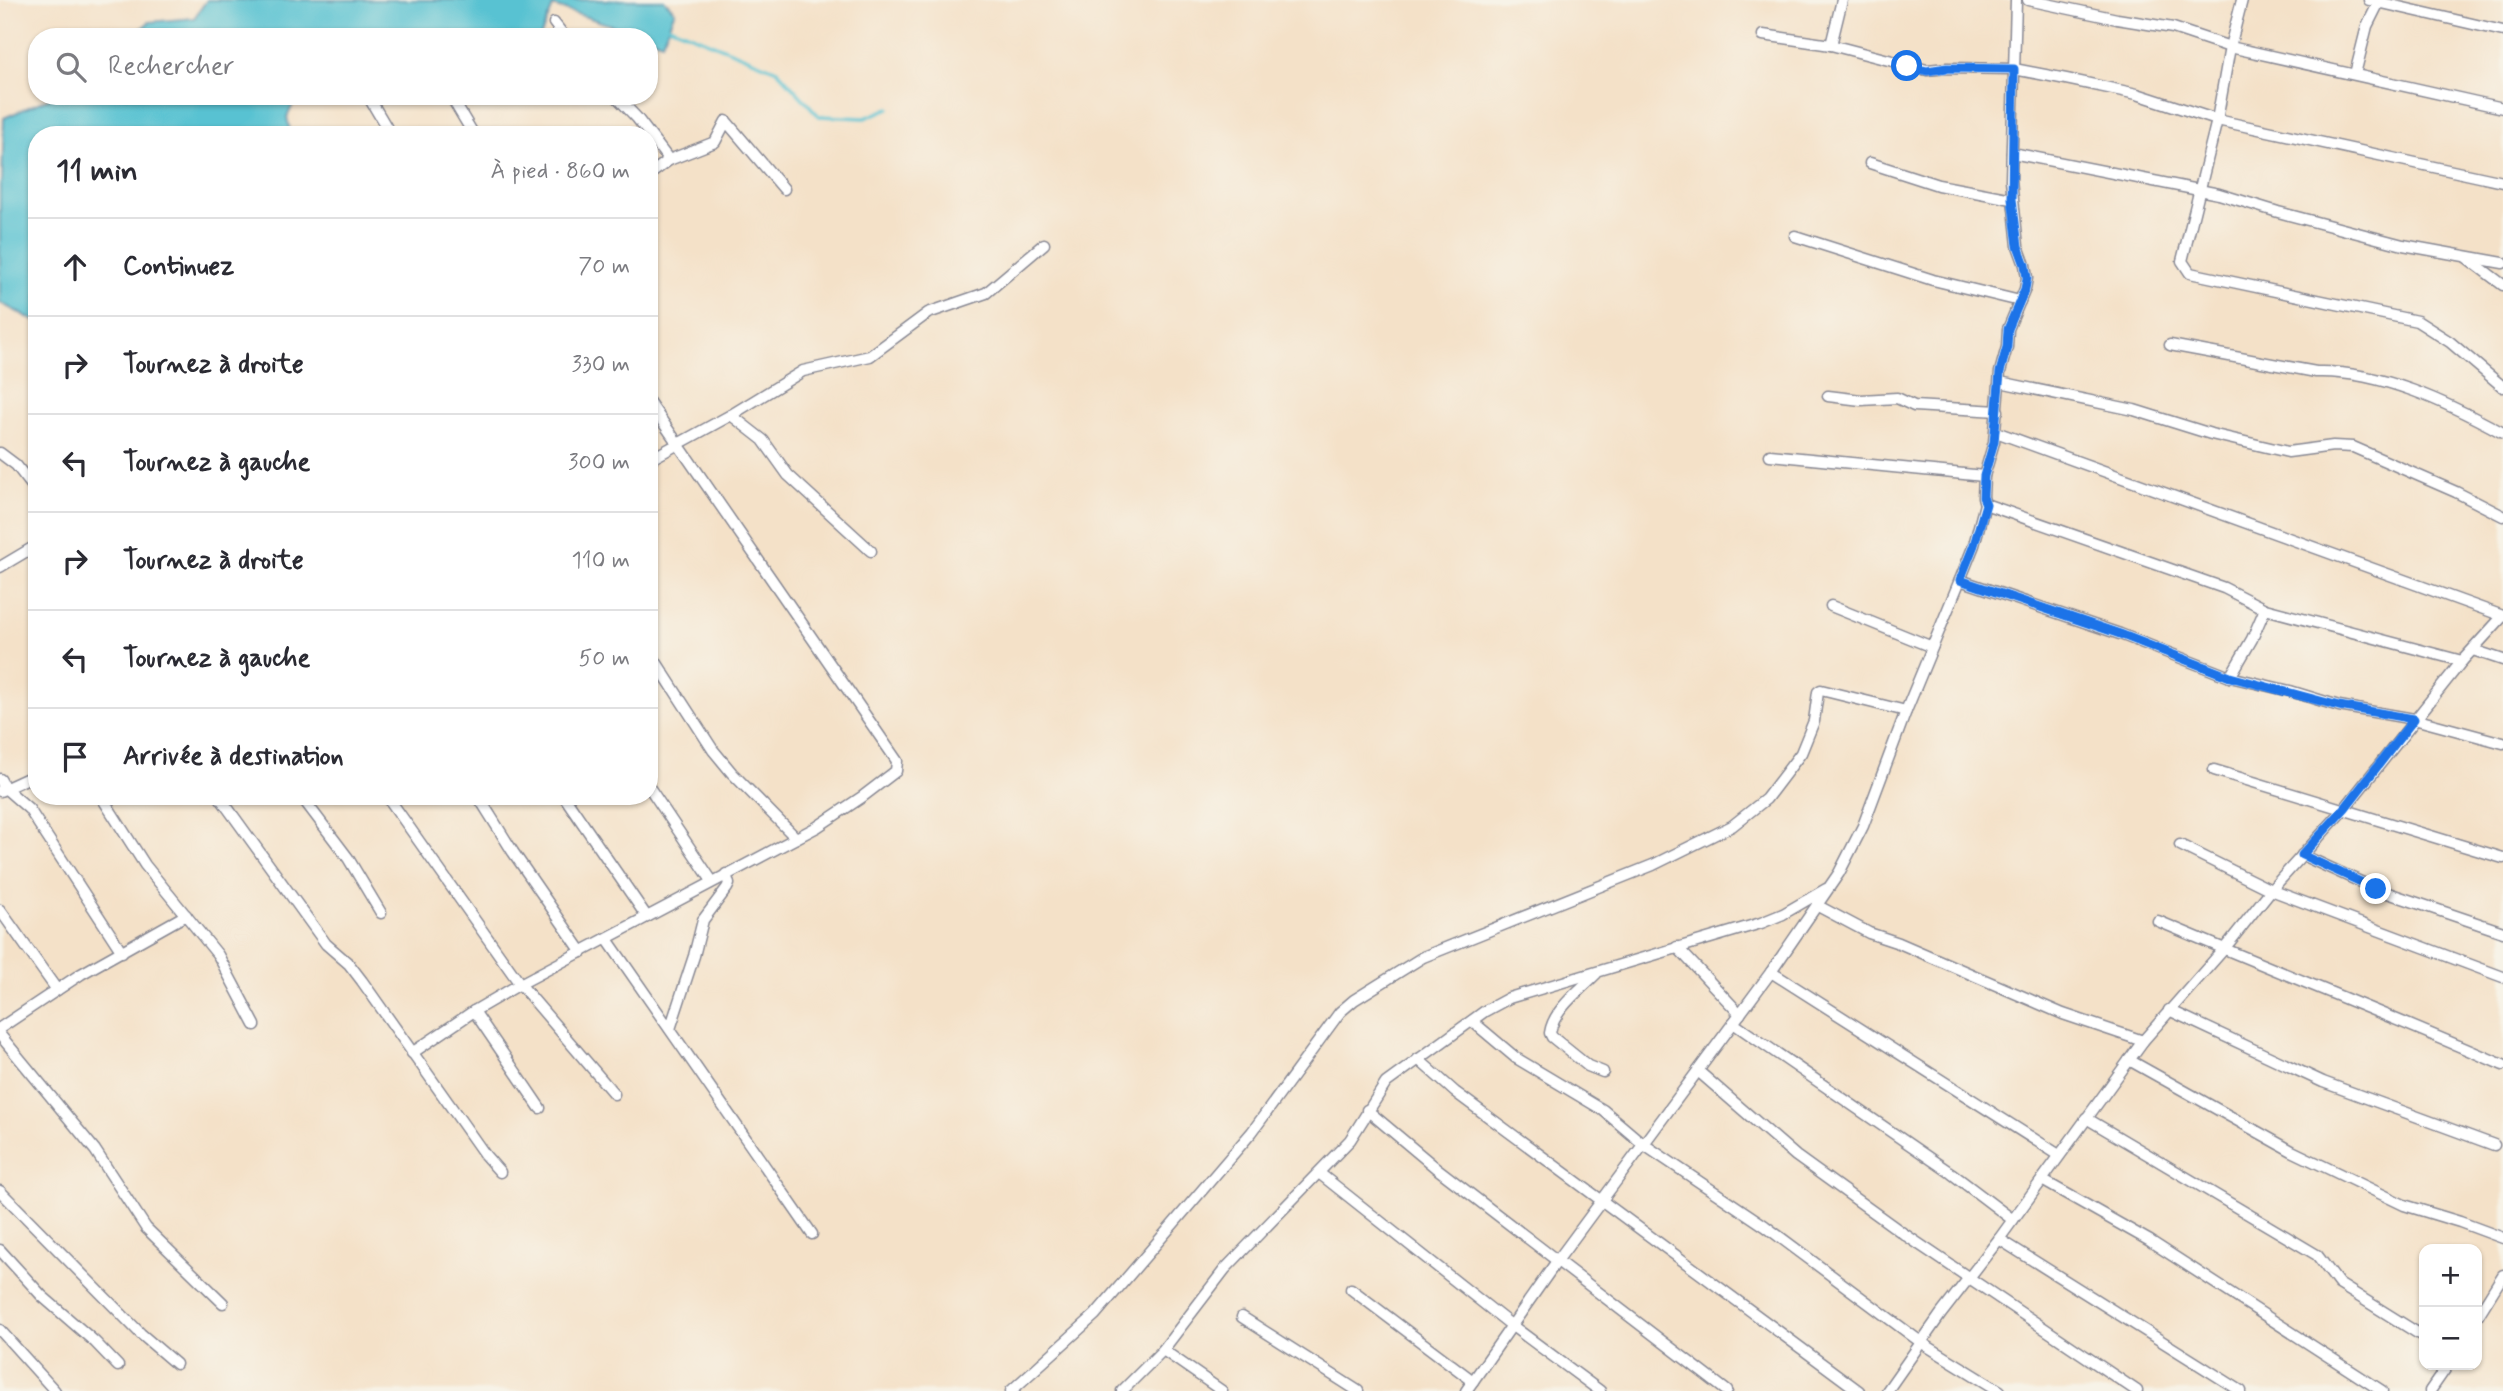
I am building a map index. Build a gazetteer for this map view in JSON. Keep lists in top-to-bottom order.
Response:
{
  "page": {
    "search": "Rechercher",
    "heading": ["11 min", "À pied · 860 m"],
    "list": [
      ["Continuez", "70 m"],
      ["Tournez à droite", "330 m"],
      ["Tournez à gauche", "300 m"],
      ["Tournez à droite", "110 m"],
      ["Tournez à gauche", "50 m"],
      "Arrivée à destination"
    ],
    "map_buttons": ["+", "−"]
  }
}
